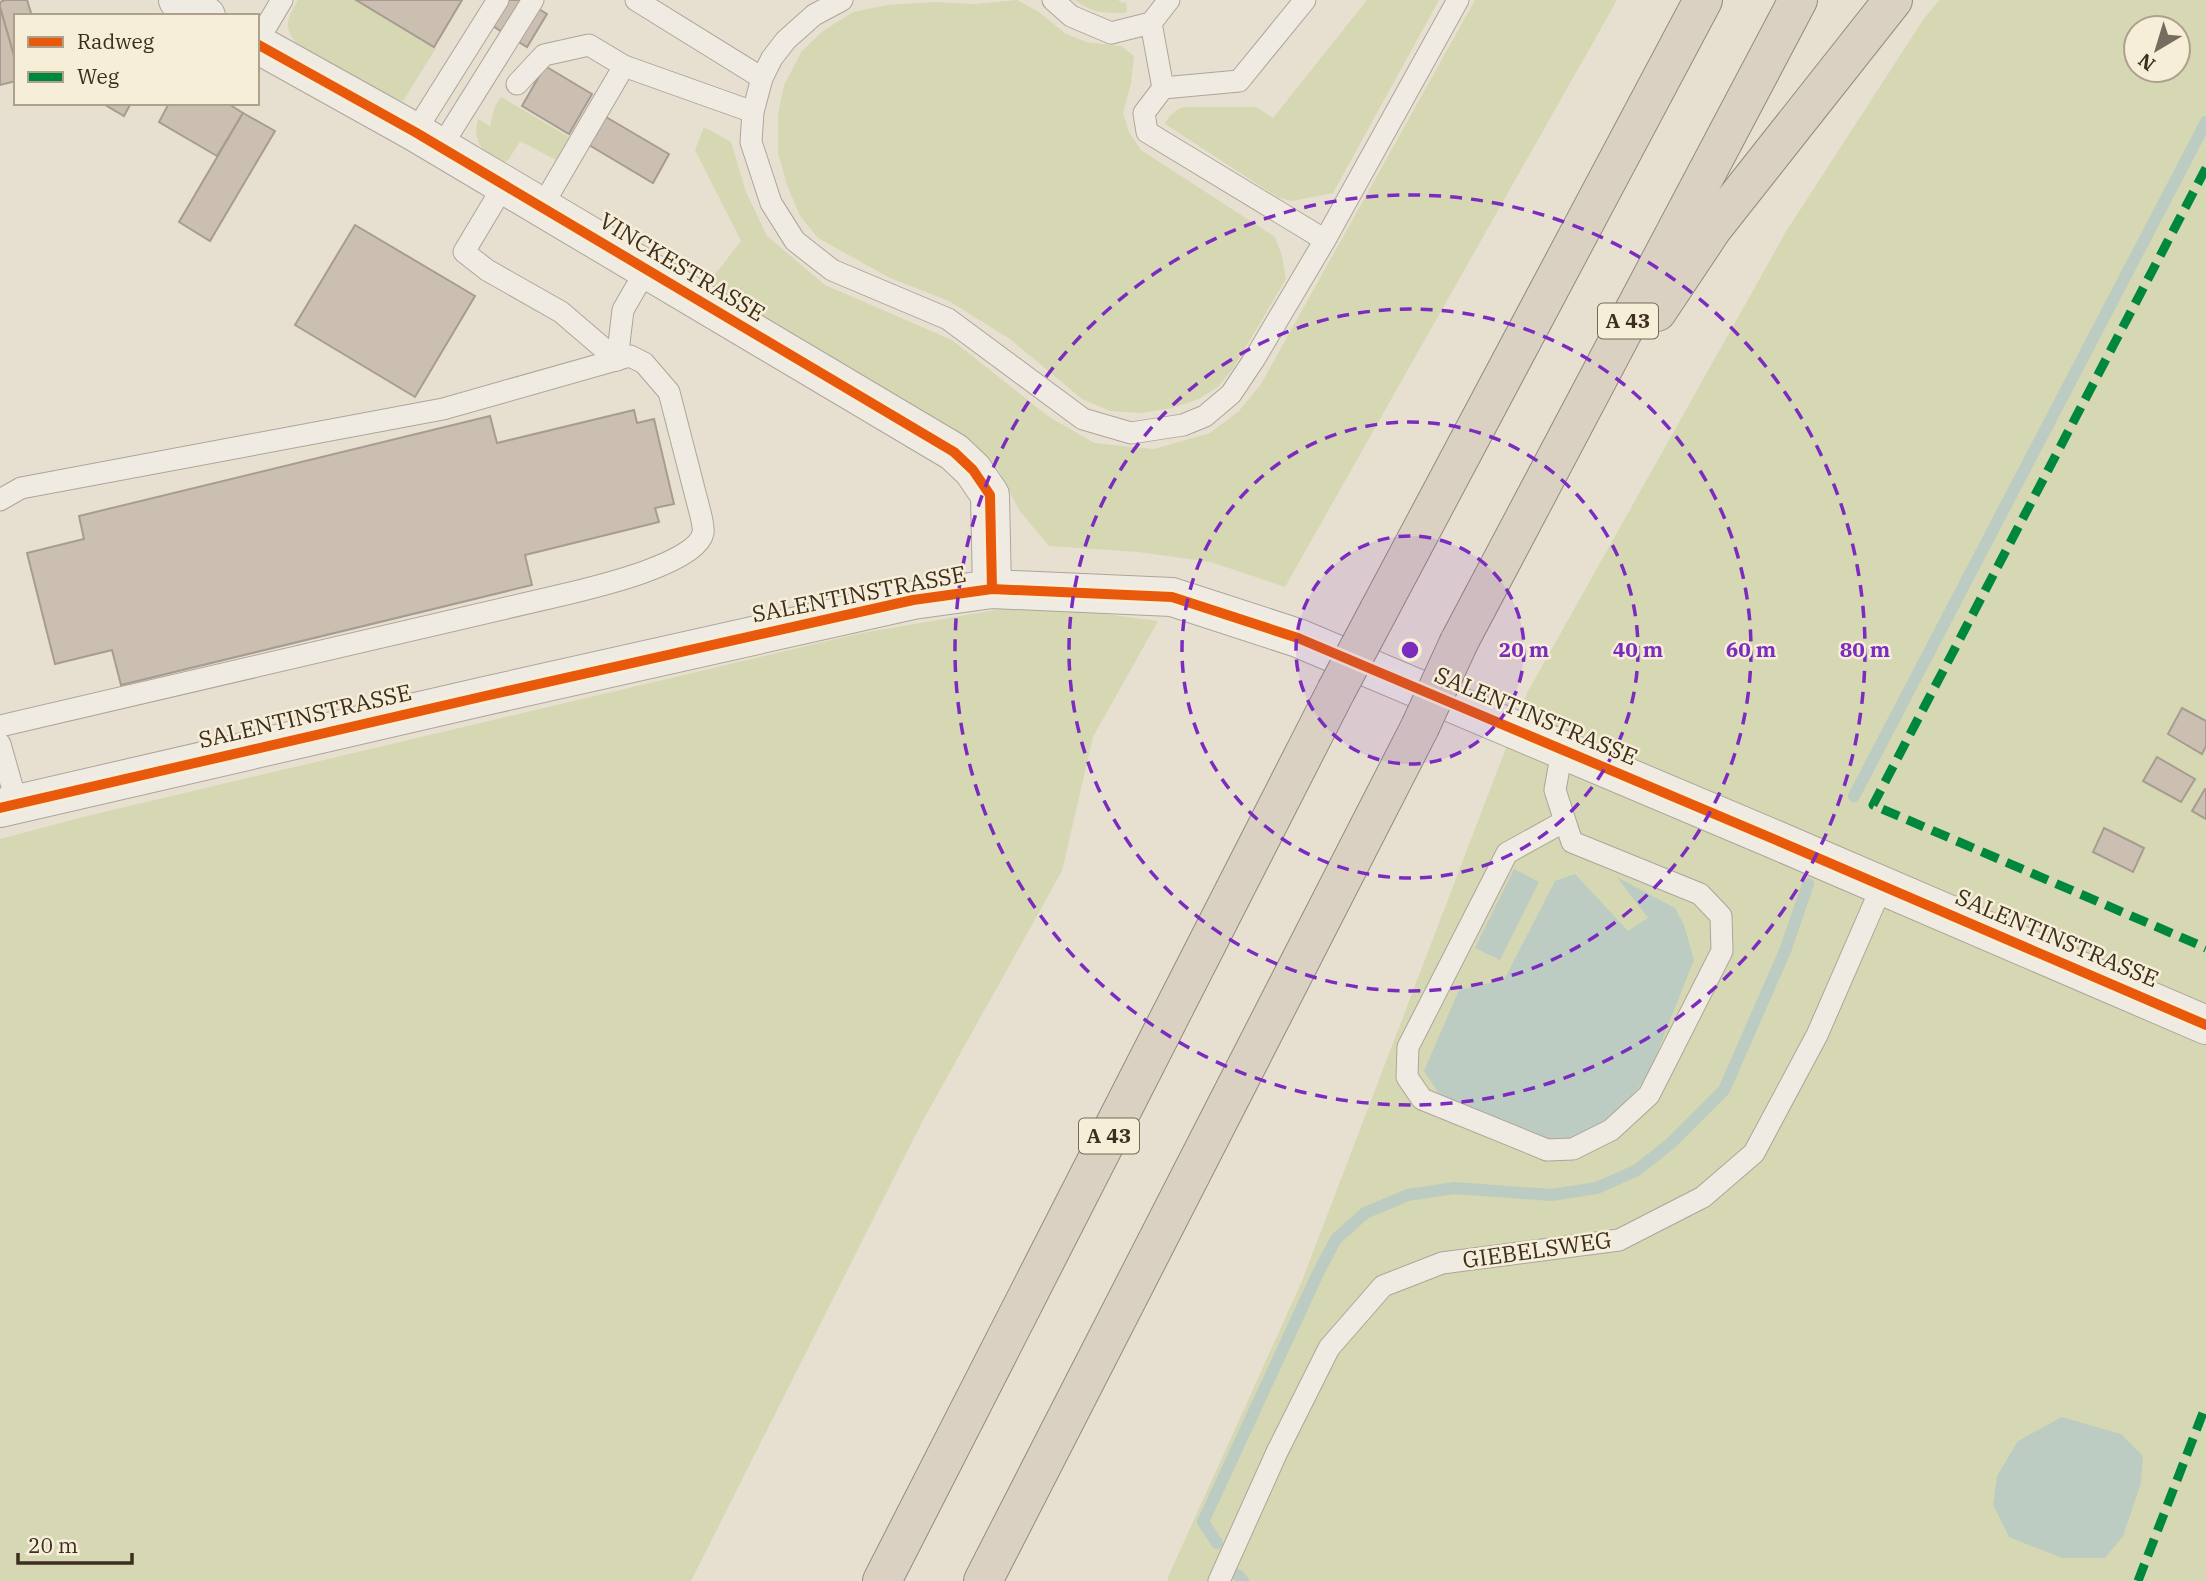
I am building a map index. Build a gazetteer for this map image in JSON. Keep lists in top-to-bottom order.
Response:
{
  "streets": {
    "highway": ["A 43"],
    "street": ["VINCKESTRASSE", "SALENTINSTRASSE"],
    "lane": ["GIEBELSWEG"]
  },
  "crossings": [
    ["VINCKESTRASSE", "SALENTINSTRASSE"],
    ["SALENTINSTRASSE", "GIEBELSWEG"]
  ],
  "legend": ["Radweg", "Weg"],
  "scale_bar": "20 m",
  "north": "bottom left",
  "rings": [
    "20 m",
    "40 m",
    "60 m",
    "80 m"
  ]
}
